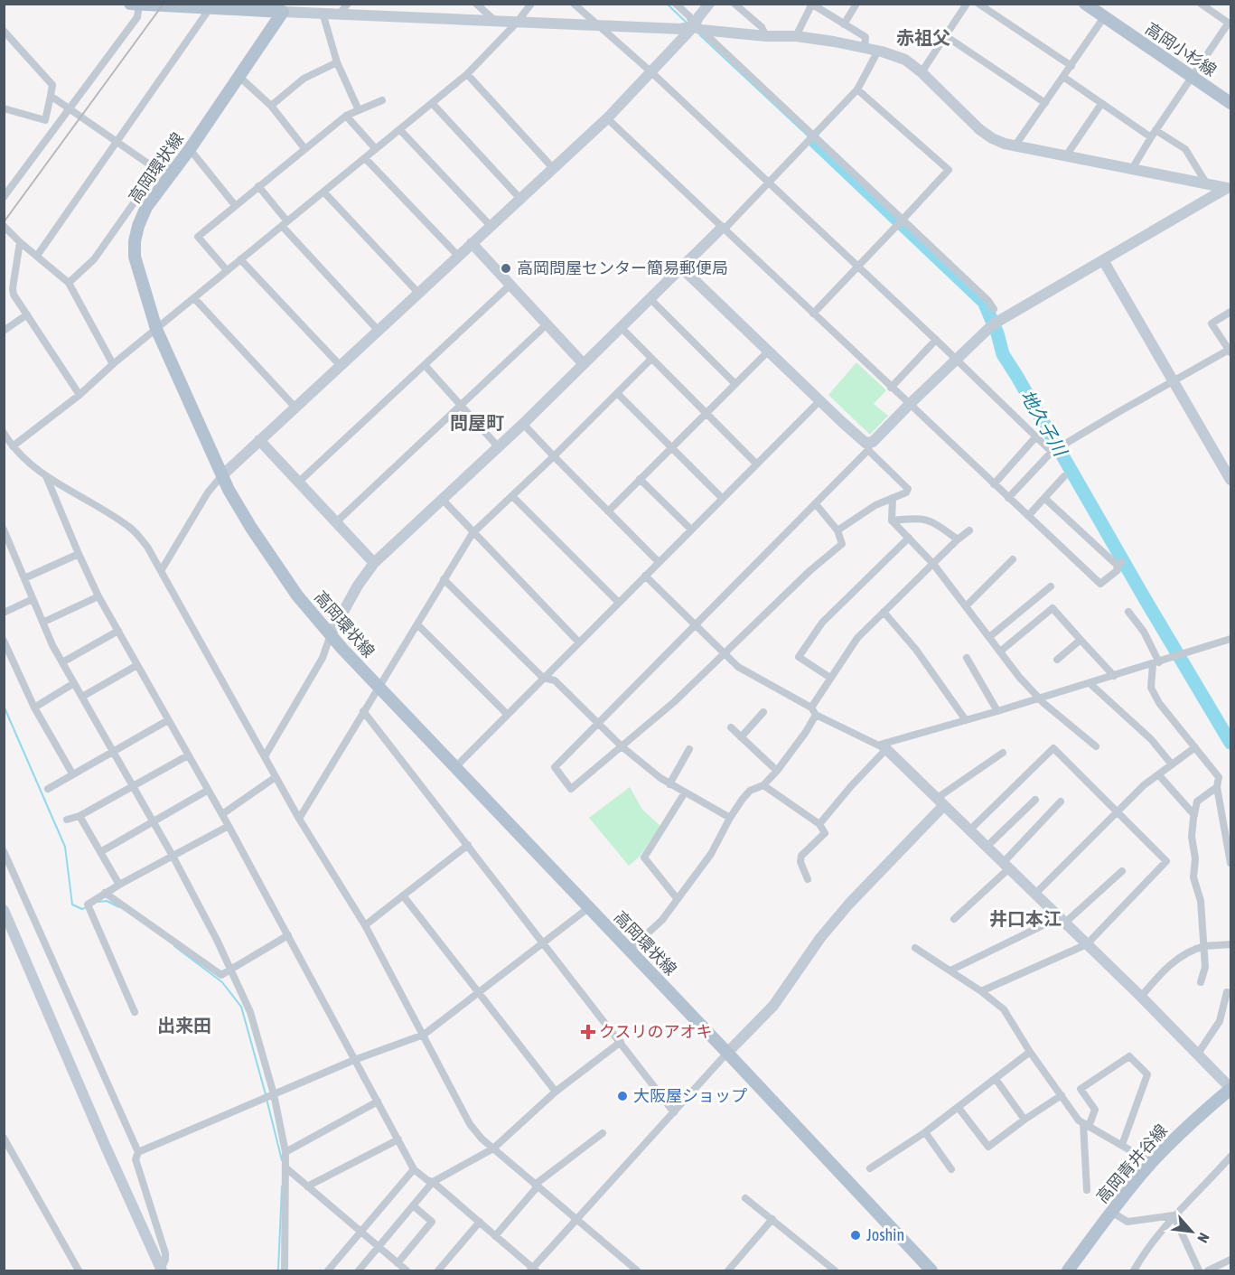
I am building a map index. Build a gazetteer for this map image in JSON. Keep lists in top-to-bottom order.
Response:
{
  "streets": {
    "main road": ["高岡小杉線", "高岡環状線", "高岡青井谷線"]
  },
  "districts": [
    "赤祖父",
    "問屋町",
    "井口本江",
    "出来田"
  ],
  "water": ["地久子川"],
  "places": {
    "other": ["高岡問屋センター簡易郵便局", "大阪屋ショップ", "Joshin"],
    "health": ["クスリのアオキ"]
  },
  "north": "bottom right"
}
